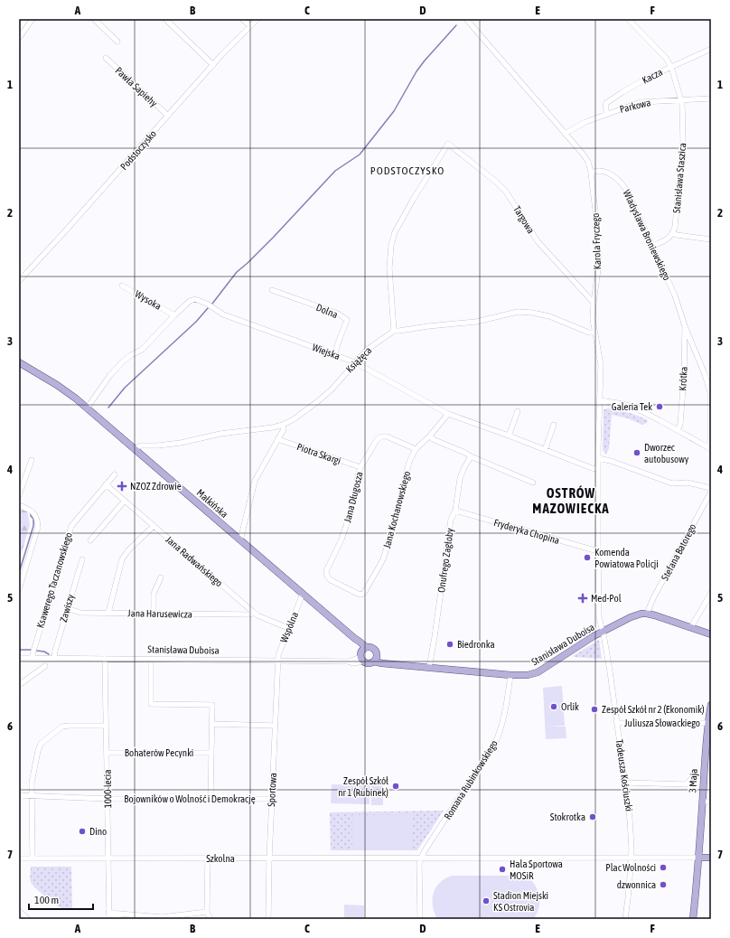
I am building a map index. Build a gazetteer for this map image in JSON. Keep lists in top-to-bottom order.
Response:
{
  "streets": {
    "main road": ["Małkińska", "Stanisława Duboisa", "3 Maja"],
    "street": [
      "Kacza",
      "Pawła Sapiehy",
      "Parkowa",
      "Podstoczysko",
      "Stanisława Staszica",
      "Targowa",
      "Władysława Broniewskiego",
      "Karola Fryczego",
      "Wysoka",
      "Dolna",
      "Wiejska",
      "Książęca",
      "Krótka",
      "Piotra Skargi",
      "Jana Długosza",
      "Jana Kochanowskiego",
      "Fryderyka Chopina",
      "Stefana Batorego",
      "Onufrego Zagłoby",
      "Jana Radwańskiego",
      "Ksawerego Taczanowskiego",
      "Zawiszy",
      "Jana Harusewicza",
      "Wspólna",
      "Juliusza Słowackiego",
      "Bohaterów Pecynki",
      "Tadeusza Kościuszki",
      "Romana Rubinkowskiego",
      "1000-lecia",
      "Sportowa",
      "Bojowników o Wolność i Demokrację",
      "Szkolna"
    ]
  },
  "crossings": [
    ["Kacza", "Parkowa"],
    ["Kacza", "Stanisława Staszica"],
    ["Pawła Sapiehy", "Podstoczysko"],
    ["Parkowa", "Stanisława Staszica"],
    ["Targowa", "Karola Fryczego"],
    ["Targowa", "Książęca"],
    ["Władysława Broniewskiego", "Karola Fryczego"],
    ["Władysława Broniewskiego", "Krótka"],
    ["Karola Fryczego", "Wiejska"],
    ["Karola Fryczego", "Książęca"],
    ["Karola Fryczego", "Tadeusza Kościuszki"],
    ["Wysoka", "Wiejska"],
    ["Dolna", "Wiejska"],
    ["Wiejska", "Książęca"],
    ["Wiejska", "Małkińska"],
    ["Wiejska", "Jana Kochanowskiego"],
    ["Wiejska", "Tadeusza Kościuszki"],
    ["Książęca", "Małkińska"],
    ["Piotra Skargi", "Jana Długosza"],
    ["Jana Długosza", "Jana Kochanowskiego"],
    ["Małkińska", "Wspólna"],
    ["Małkińska", "Stanisława Duboisa"],
    ["Fryderyka Chopina", "Onufrego Zagłoby"],
    ["Fryderyka Chopina", "Tadeusza Kościuszki"],
    ["Stefana Batorego", "Stanisława Duboisa"],
    ["Onufrego Zagłoby", "Stanisława Duboisa"],
    ["Jana Radwańskiego", "Ksawerego Taczanowskiego"],
    ["Jana Radwańskiego", "Jana Harusewicza"],
    ["Jana Radwańskiego", "Wspólna"],
    ["Ksawerego Taczanowskiego", "Stanisława Duboisa"],
    ["Zawiszy", "Jana Harusewicza"],
    ["Zawiszy", "Stanisława Duboisa"],
    ["Wspólna", "Stanisława Duboisa"],
    ["Wspólna", "Sportowa"],
    ["Stanisława Duboisa", "Tadeusza Kościuszki"],
    ["Stanisława Duboisa", "Romana Rubinkowskiego"],
    ["Stanisława Duboisa", "1000-lecia"],
    ["Stanisława Duboisa", "Sportowa"],
    ["Juliusza Słowackiego", "Tadeusza Kościuszki"],
    ["Juliusza Słowackiego", "3 Maja"],
    ["Bohaterów Pecynki", "1000-lecia"],
    ["Tadeusza Kościuszki", "Szkolna"],
    ["Romana Rubinkowskiego", "Szkolna"],
    ["3 Maja", "Szkolna"],
    ["1000-lecia", "Bojowników o Wolność i Demokrację"],
    ["1000-lecia", "Szkolna"],
    ["Sportowa", "Bojowników o Wolność i Demokrację"],
    ["Sportowa", "Szkolna"]
  ],
  "districts": ["PODSTOCZYSKO", "OSTRÓW MAZOWIECKA"],
  "places": {
    "other": [
      "Galeria Tek",
      "Dworzec autobusowy",
      "Komenda Powiatowa Policji",
      "Biedronka",
      "Orlik",
      "Zespół Szkół nr 2 (Ekonomik)",
      "Zespół Szkół nr 1 (Rubinek)",
      "Stokrotka",
      "Dino",
      "Plac Wolności",
      "Hala Sportowa MOSiR",
      "dzwonnica",
      "Stadion Miejski KS Ostrovia"
    ],
    "health": ["NZOZ Zdrowie", "Med-Pol"]
  },
  "scale_bar": "100 m",
  "grid": {
    "columns": [
      "A",
      "B",
      "C",
      "D",
      "E",
      "F"
    ],
    "rows": [
      "1",
      "2",
      "3",
      "4",
      "5",
      "6",
      "7"
    ]
  }
}
